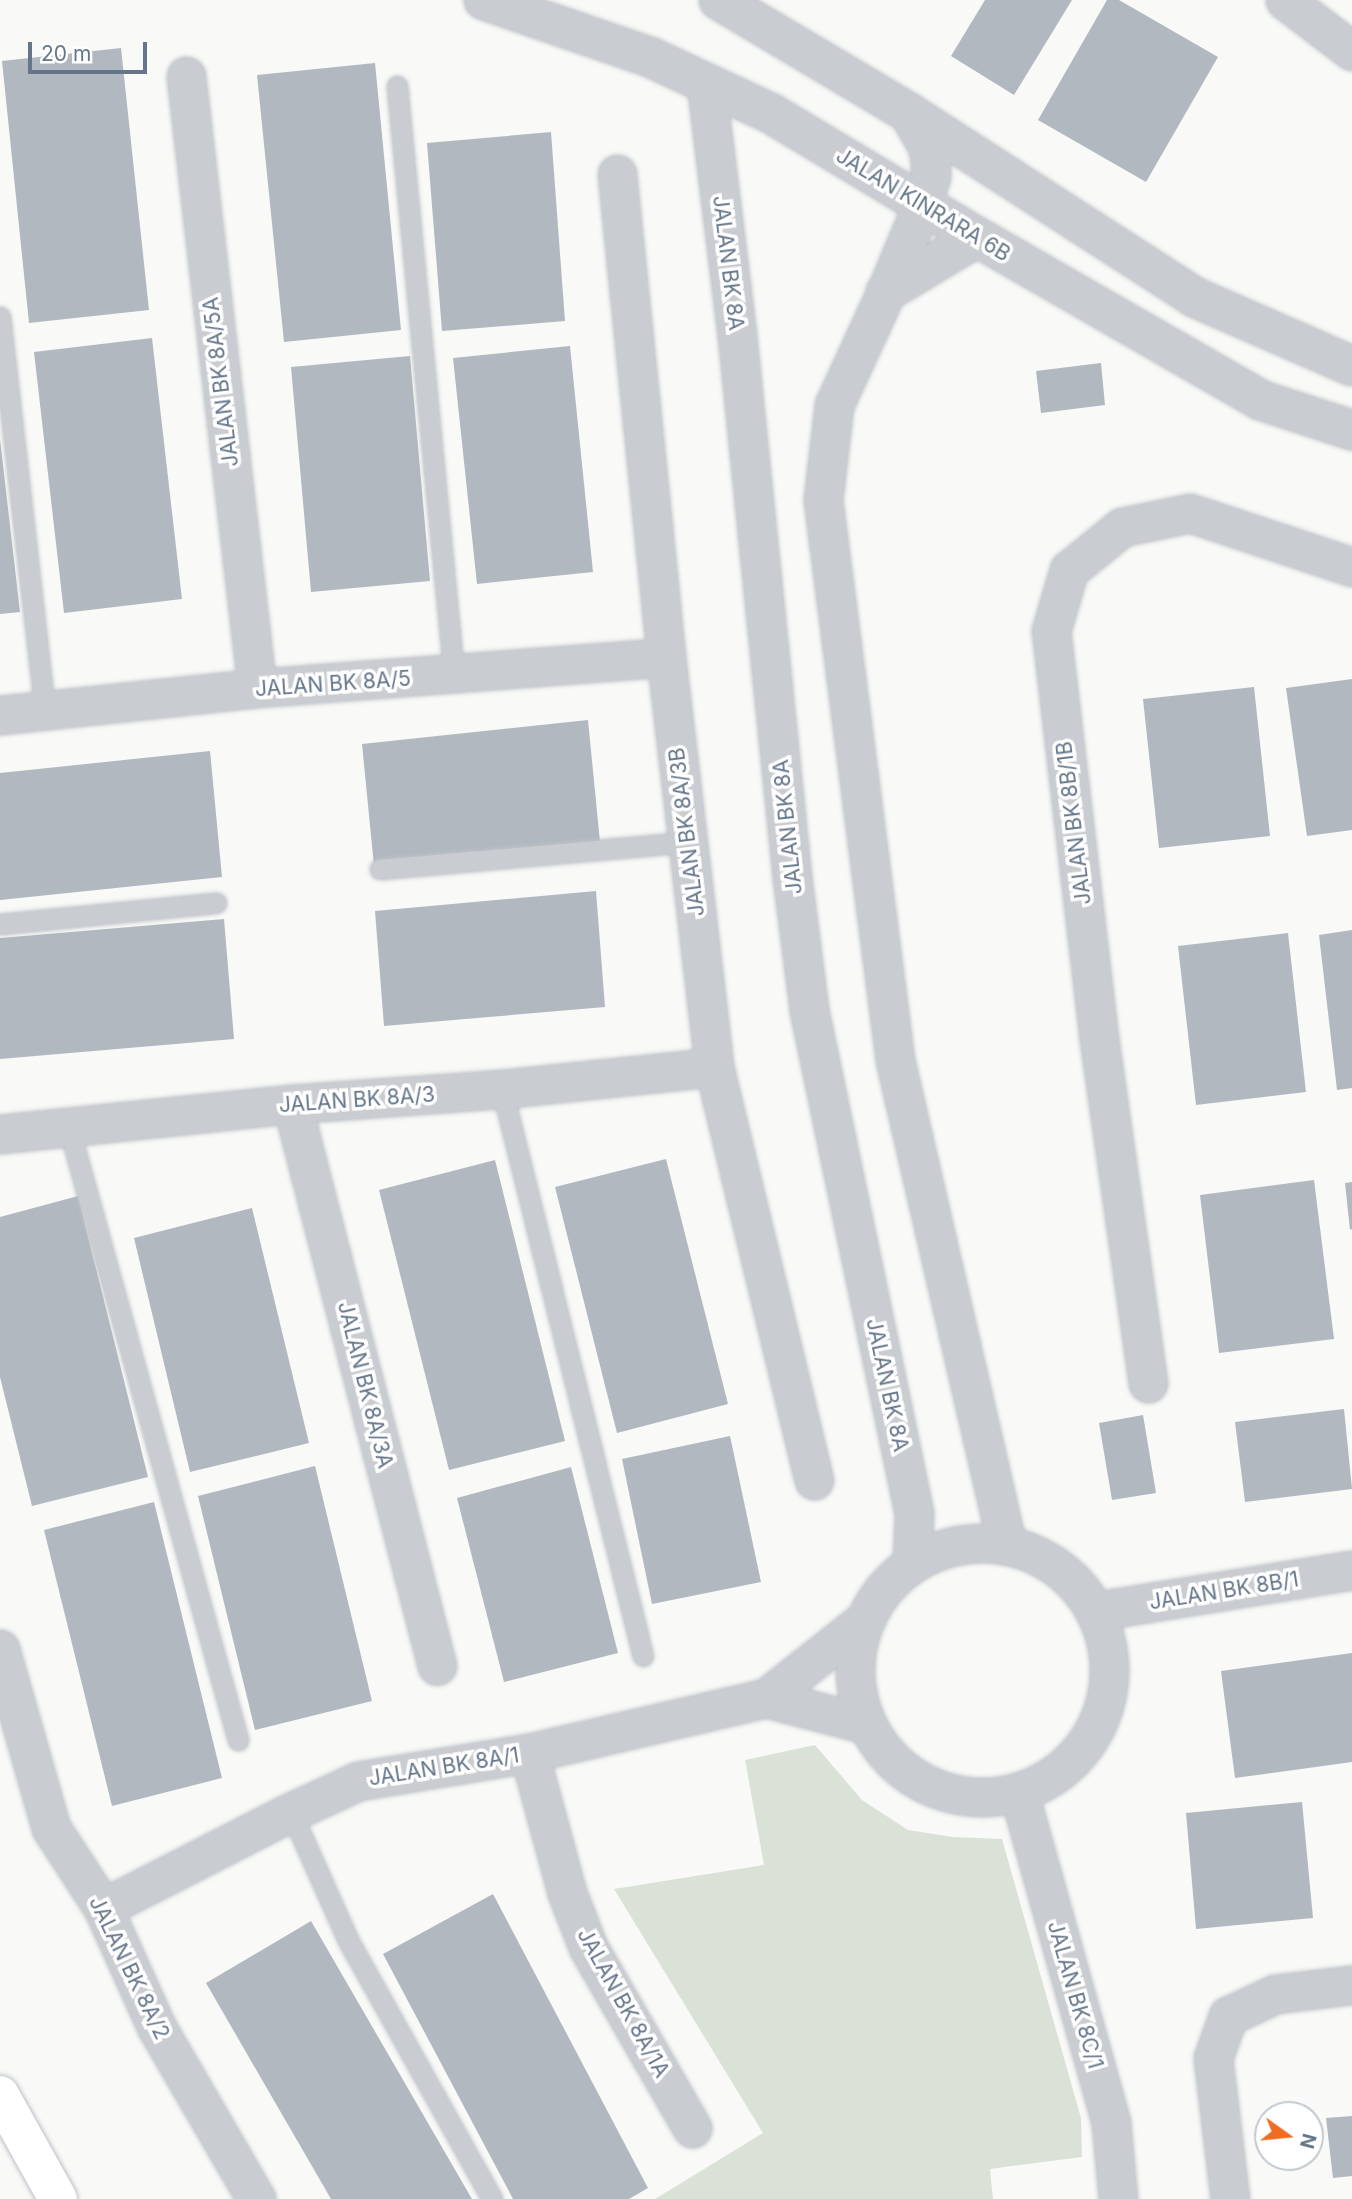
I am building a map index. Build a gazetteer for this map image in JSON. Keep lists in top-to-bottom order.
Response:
{
  "streets": {
    "street": [
      "JALAN KINRARA 6B",
      "JALAN BK 8A",
      "JALAN BK 8A/5A",
      "JALAN BK 8A/5",
      "JALAN BK 8B/1B",
      "JALAN BK 8A/3B",
      "JALAN BK 8A/3",
      "JALAN BK 8A/3A",
      "JALAN BK 8B/1",
      "JALAN BK 8A/1",
      "JALAN BK 8A/2",
      "JALAN BK 8C/1",
      "JALAN BK 8A/1A"
    ]
  },
  "crossings": [
    ["JALAN KINRARA 6B", "JALAN BK 8A"],
    ["JALAN BK 8A/5A", "JALAN BK 8A/5"],
    ["JALAN BK 8A/5", "JALAN BK 8A/3B"],
    ["JALAN BK 8A/3B", "JALAN BK 8A/3"],
    ["JALAN BK 8A/3", "JALAN BK 8A/3A"],
    ["JALAN BK 8A/1", "JALAN BK 8A/2"],
    ["JALAN BK 8A/1", "JALAN BK 8A/1A"]
  ],
  "scale_bar": "20 m",
  "north": "right"
}
